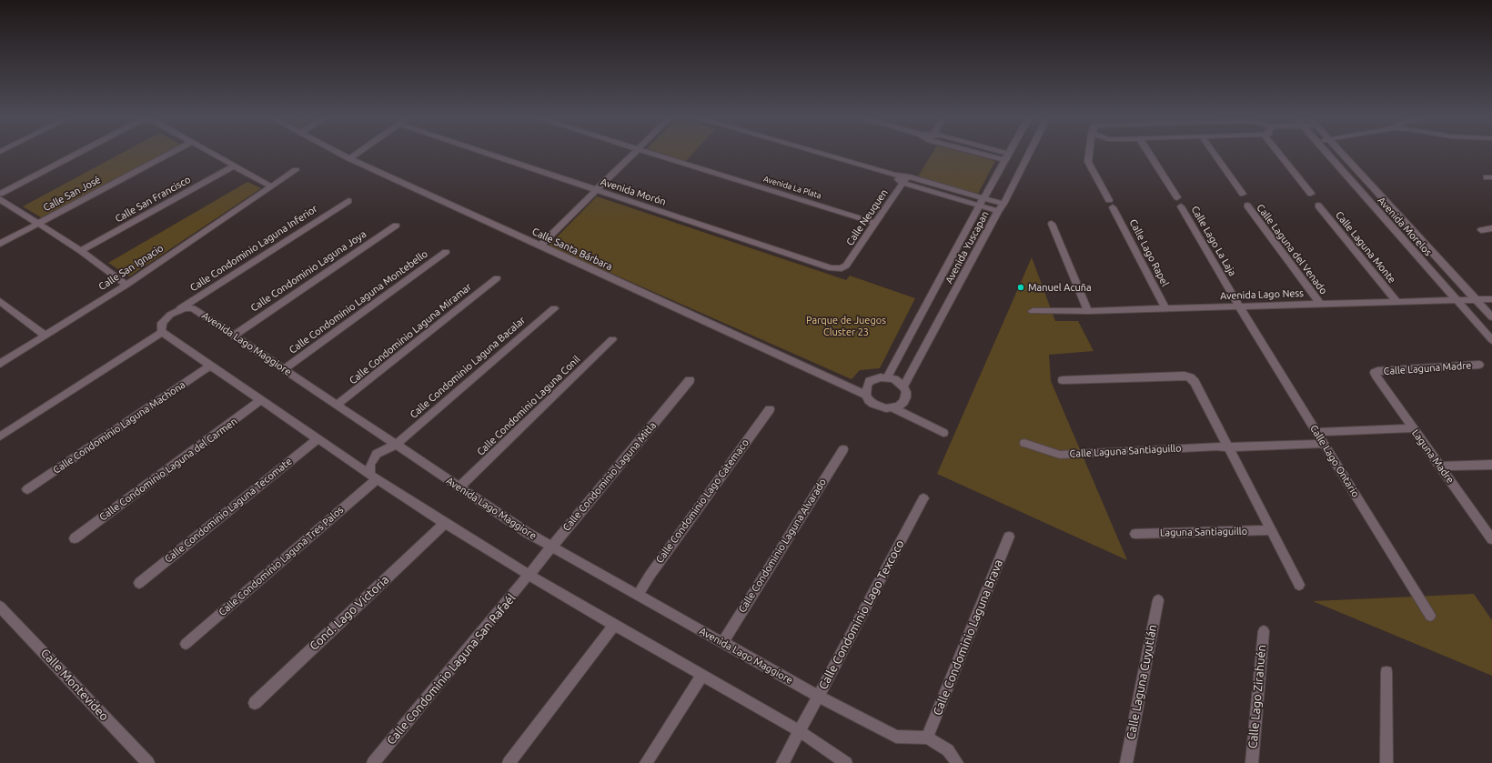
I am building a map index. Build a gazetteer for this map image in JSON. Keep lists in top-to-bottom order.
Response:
{
  "streets": {
    "street": [
      "Avenida La Plata",
      "Avenida Morón",
      "Calle San José",
      "Calle San Francisco",
      "Calle Neuquen",
      "Avenida Morelos",
      "Calle Lago La Laja",
      "Avenida Yuscapan",
      "Calle Laguna Monte",
      "Calle Condominio Laguna Inferior",
      "Calle Santa Bárbara",
      "Calle Laguna del Venado",
      "Calle Lago Rapel",
      "Calle San Ignacio",
      "Calle Condominio Laguna Joya",
      "Avenida Lago Ness",
      "Calle Condominio Laguna Montebello",
      "Calle Condominio Laguna Miramar",
      "Avenida Lago Maggiore",
      "Calle Condominio Laguna Bacalar",
      "Calle Laguna Madre",
      "Calle Condominio Laguna Conil",
      "Calle Condominio Laguna Machona",
      "Calle Laguna Santiaguillo",
      "Laguna Madre",
      "Calle Lago Ontario",
      "Calle Condominio Laguna del Carmen",
      "Calle Condominio Laguna Mitla",
      "Calle Condominio Lago Catemaco",
      "Calle Condominio Laguna Tecomate",
      "Laguna Santiaguillo",
      "Calle Condominio Laguna Alvarado",
      "Calle Condominio Laguna Tres Palos",
      "Cond. Lago Victoria",
      "Calle Condominio Lago Texcoco",
      "Calle Condominio Laguna Brava",
      "Calle Condominio Laguna San Rafaél",
      "Calle Laguna Cuyutlán",
      "Calle Montevideo",
      "Calle Lago Zirahuén"
    ]
  },
  "crossings": [
    ["Avenida La Plata", "Calle Neuquen"],
    ["Avenida Morón", "Calle Neuquen"],
    ["Avenida Morelos", "Avenida Lago Ness"],
    ["Calle Lago La Laja", "Avenida Lago Ness"],
    ["Calle Lago La Laja", "Calle Lago Ontario"],
    ["Avenida Yuscapan", "Calle Santa Bárbara"],
    ["Calle Laguna Monte", "Avenida Lago Ness"],
    ["Calle Condominio Laguna Inferior", "Avenida Lago Maggiore"],
    ["Calle Laguna del Venado", "Avenida Lago Ness"],
    ["Calle Lago Rapel", "Avenida Lago Ness"],
    ["Calle Condominio Laguna Joya", "Avenida Lago Maggiore"],
    ["Avenida Lago Ness", "Calle Lago Ontario"],
    ["Calle Condominio Laguna Montebello", "Avenida Lago Maggiore"],
    ["Calle Condominio Laguna Miramar", "Avenida Lago Maggiore"],
    ["Avenida Lago Maggiore", "Calle Condominio Laguna Bacalar"],
    ["Avenida Lago Maggiore", "Calle Condominio Laguna Conil"],
    ["Avenida Lago Maggiore", "Calle Condominio Laguna Mitla"],
    ["Avenida Lago Maggiore", "Calle Condominio Lago Catemaco"],
    ["Avenida Lago Maggiore", "Calle Condominio Laguna Alvarado"],
    ["Avenida Lago Maggiore", "Calle Condominio Lago Texcoco"],
    ["Avenida Lago Maggiore", "Calle Condominio Laguna Brava"],
    ["Calle Condominio Laguna Bacalar", "Calle Condominio Laguna Tres Palos"],
    ["Calle Laguna Madre", "Laguna Madre"],
    ["Calle Laguna Santiaguillo", "Calle Lago Ontario"],
    ["Calle Condominio Laguna Mitla", "Calle Condominio Laguna San Rafaél"]
  ],
  "parks": ["Parque de Juegos Cluster 23"],
  "places": ["Manuel Acuña"]
}
